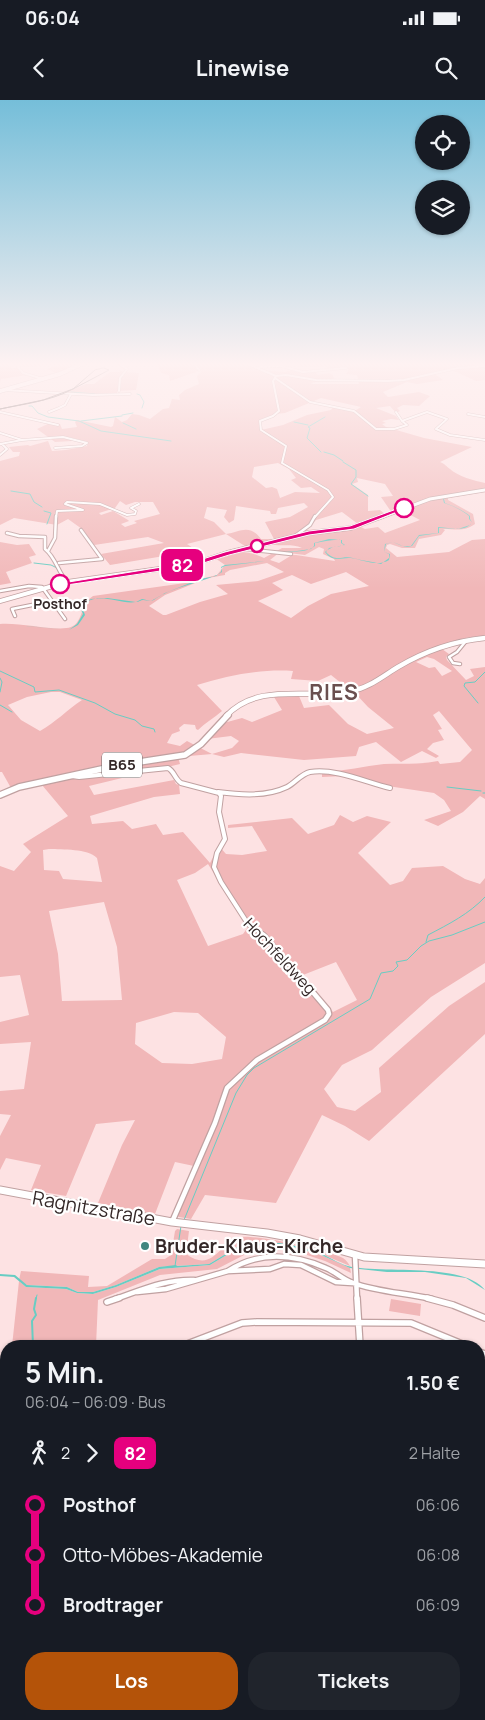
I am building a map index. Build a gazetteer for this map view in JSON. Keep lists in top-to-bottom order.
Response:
{
  "streets": {
    "main road": ["B65", "Ragnitzstraße"],
    "street": ["Hochfeldweg"]
  },
  "crossings": [
    ["Hochfeldweg", "Ragnitzstraße"]
  ],
  "districts": ["RIES"],
  "places": ["Posthof", "Bruder-Klaus-Kirche"],
  "lines": ["bus line 82"],
  "page": {
    "status": "06:04",
    "header": "Linewise",
    "on_map": "82",
    "heading": ["5 Min.", "06:04 – 06:09 · Bus", "1.50 €"],
    "legs": ["2", "82", "2 Halte"],
    "list": [
      {
        "name": "Posthof",
        "value": "06:06"
      },
      {
        "name": "Otto-Möbes-Akademie",
        "value": "06:08"
      },
      {
        "name": "Brodtrager",
        "value": "06:09"
      }
    ],
    "buttons": ["Los", "Tickets"]
  }
}
